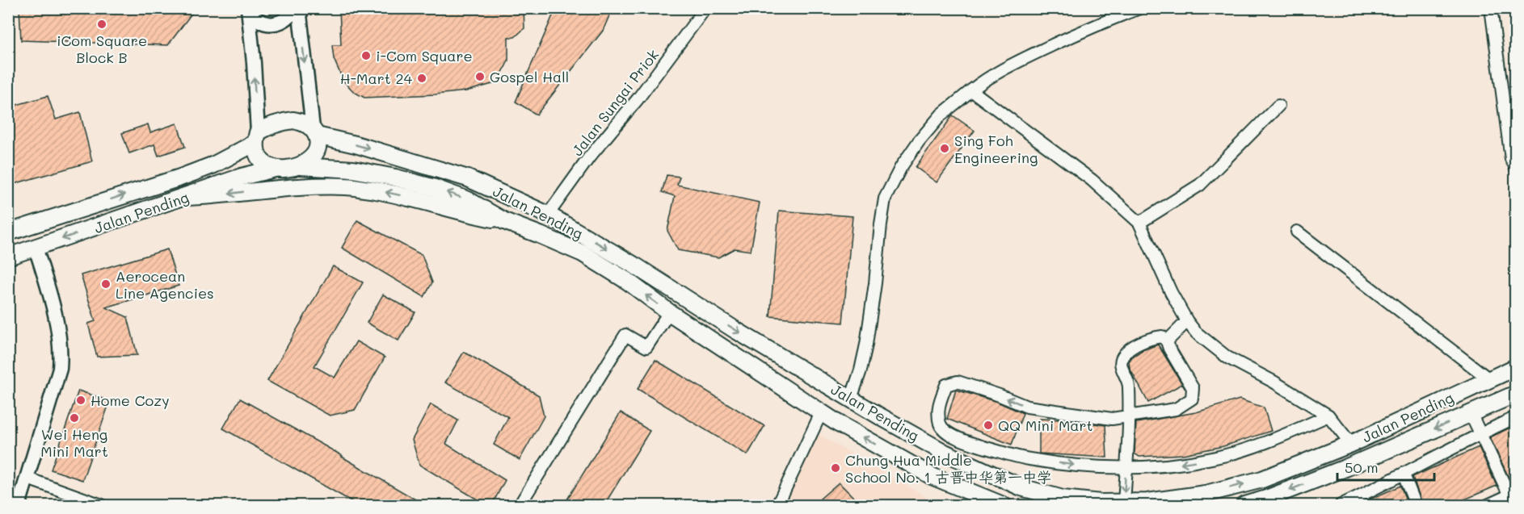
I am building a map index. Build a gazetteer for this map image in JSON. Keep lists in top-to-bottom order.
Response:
{
  "streets": {
    "main road": ["Jalan Pending"],
    "street": ["Jalan Sungai Priok"]
  },
  "crossings": [
    ["Jalan Sungai Priok", "Jalan Pending"]
  ],
  "places": [
    "iCom Square Block B",
    "i-Com Square",
    "Gospel Hall",
    "H-Mart 24",
    "Sing Foh Engineering",
    "Aerocean Line Agencies",
    "Home Cozy",
    "Wei Heng Mini Mart",
    "QQ Mini Mart",
    "Chung Hua Middle School No. 1 古晋中华第一中学"
  ],
  "scale_bar": "50 m"
}
